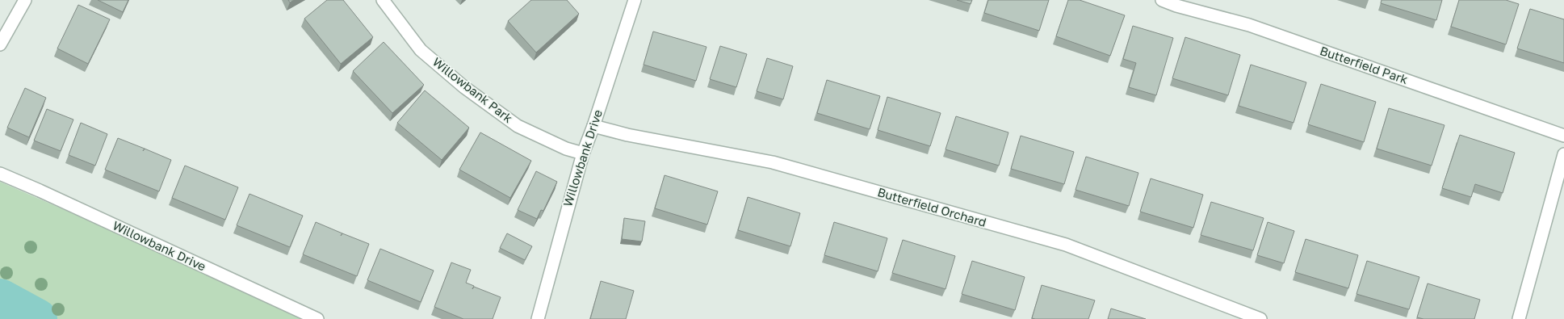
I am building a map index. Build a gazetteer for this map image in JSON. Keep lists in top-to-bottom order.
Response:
{
  "streets": {
    "street": [
      "Butterfield Park",
      "Willowbank Park",
      "Willowbank Drive",
      "Butterfield Orchard"
    ]
  },
  "crossings": [
    ["Willowbank Park", "Willowbank Drive"],
    ["Willowbank Drive", "Butterfield Orchard"]
  ]
}
